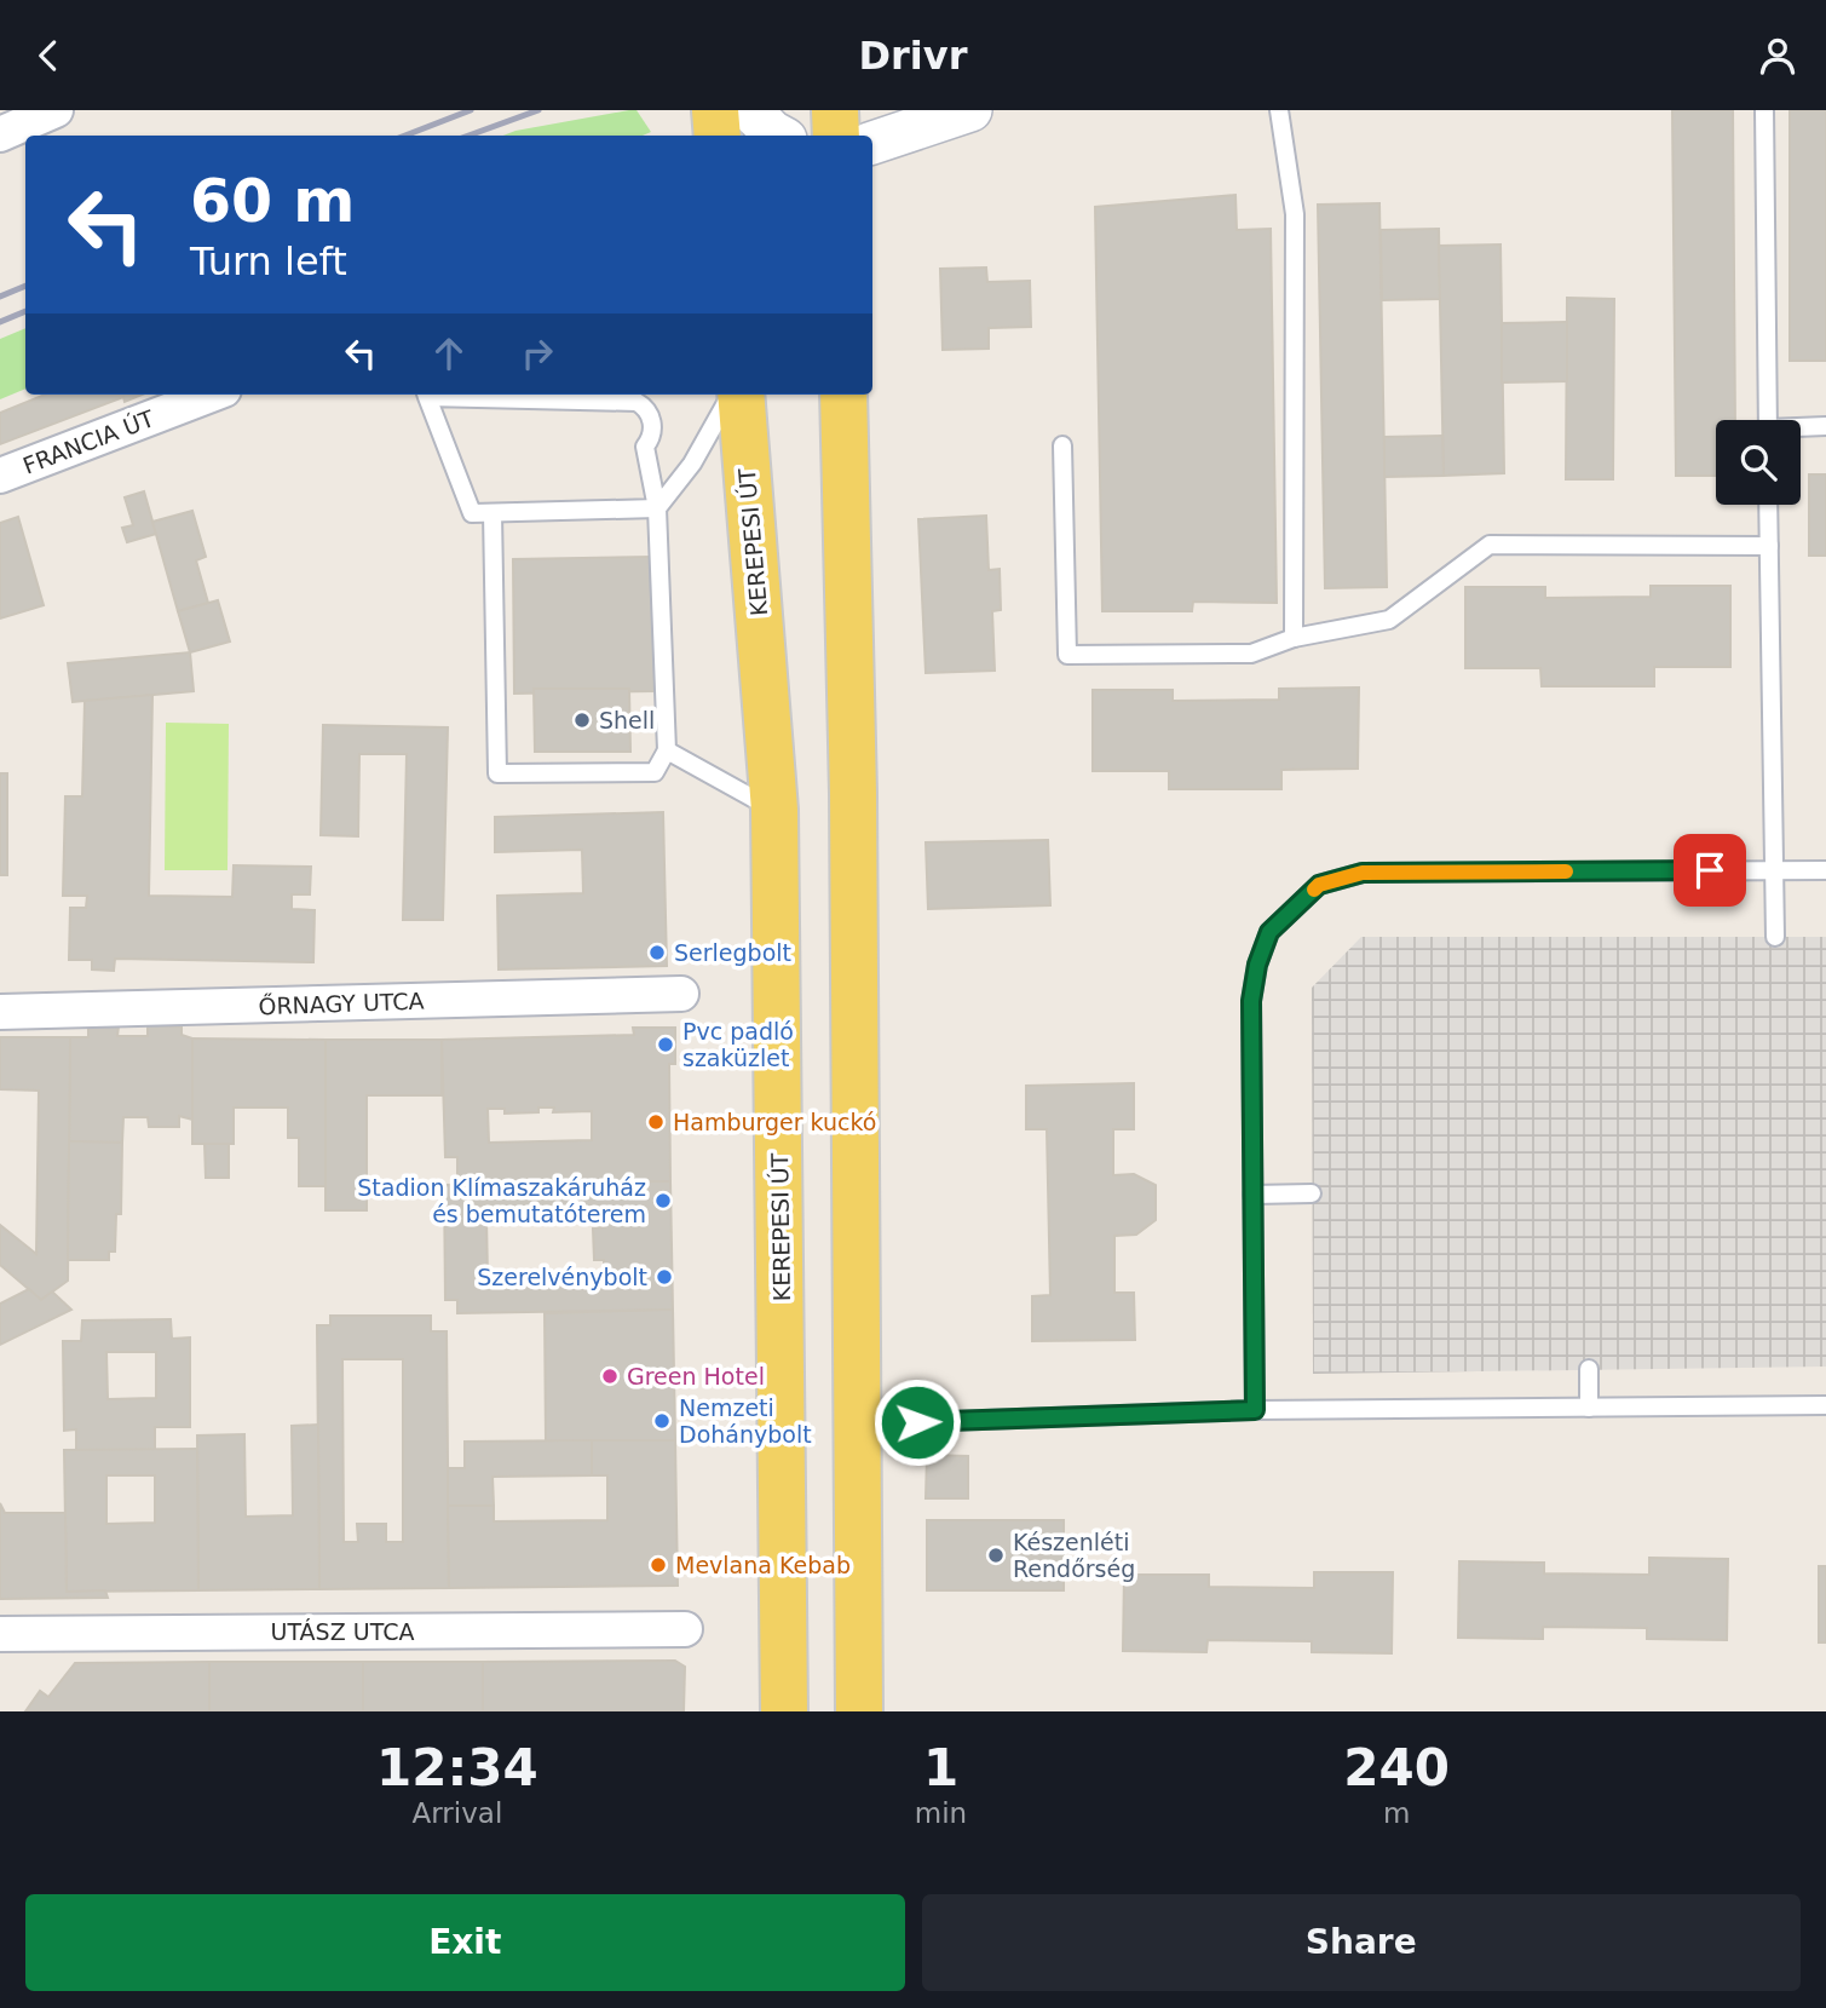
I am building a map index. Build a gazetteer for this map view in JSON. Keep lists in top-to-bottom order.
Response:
{
  "streets": {
    "main road": ["KEREPESI ÚT"],
    "street": ["FRANCIA ÚT", "ŐRNAGY UTCA", "UTÁSZ UTCA"]
  },
  "places": [
    "Shell",
    "Serlegbolt",
    "Pvc padló szaküzlet",
    "Hamburger kuckó",
    "Stadion Klímaszakáruház és bemutatóterem",
    "Szerelvénybolt",
    "Green Hotel",
    "Nemzeti Dohánybolt",
    "Készenléti Rendőrség",
    "Mevlana Kebab"
  ],
  "page": {
    "header": "Drivr",
    "turn": ["60 m", "Turn left"],
    "eta": [
      "12:34",
      "Arrival",
      "1",
      "min",
      "240",
      "m"
    ],
    "buttons": ["Exit", "Share"]
  }
}
